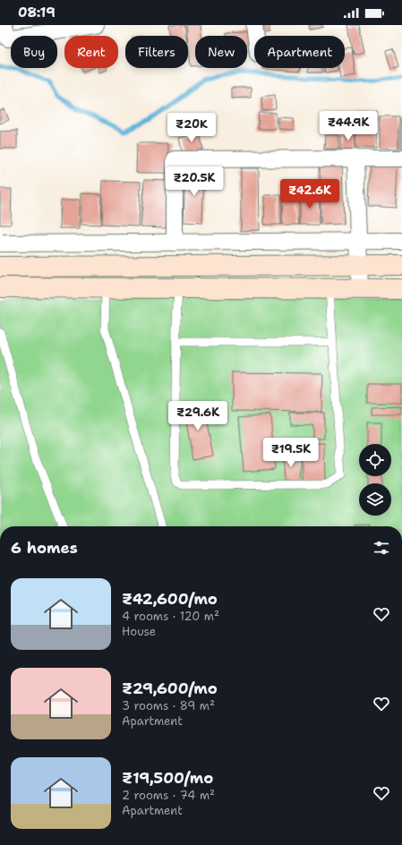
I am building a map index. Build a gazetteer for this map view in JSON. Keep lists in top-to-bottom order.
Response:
{
  "page": {
    "status": "08:19",
    "chip": [
      "Buy",
      "Rent",
      "Filters",
      "New",
      "Apartment"
    ],
    "price": [
      "₹44.9K",
      "₹20K",
      "₹20.5K",
      "₹42.6K",
      "₹29.6K",
      "₹19.5K"
    ],
    "heading": "6 homes",
    "list": [
      {
        "name": "₹42,600/mo",
        "note": "4 rooms · 120 m² · House"
      },
      {
        "name": "₹29,600/mo",
        "note": "3 rooms · 89 m² · Apartment"
      },
      {
        "name": "₹19,500/mo",
        "note": "2 rooms · 74 m² · Apartment"
      }
    ]
  }
}
